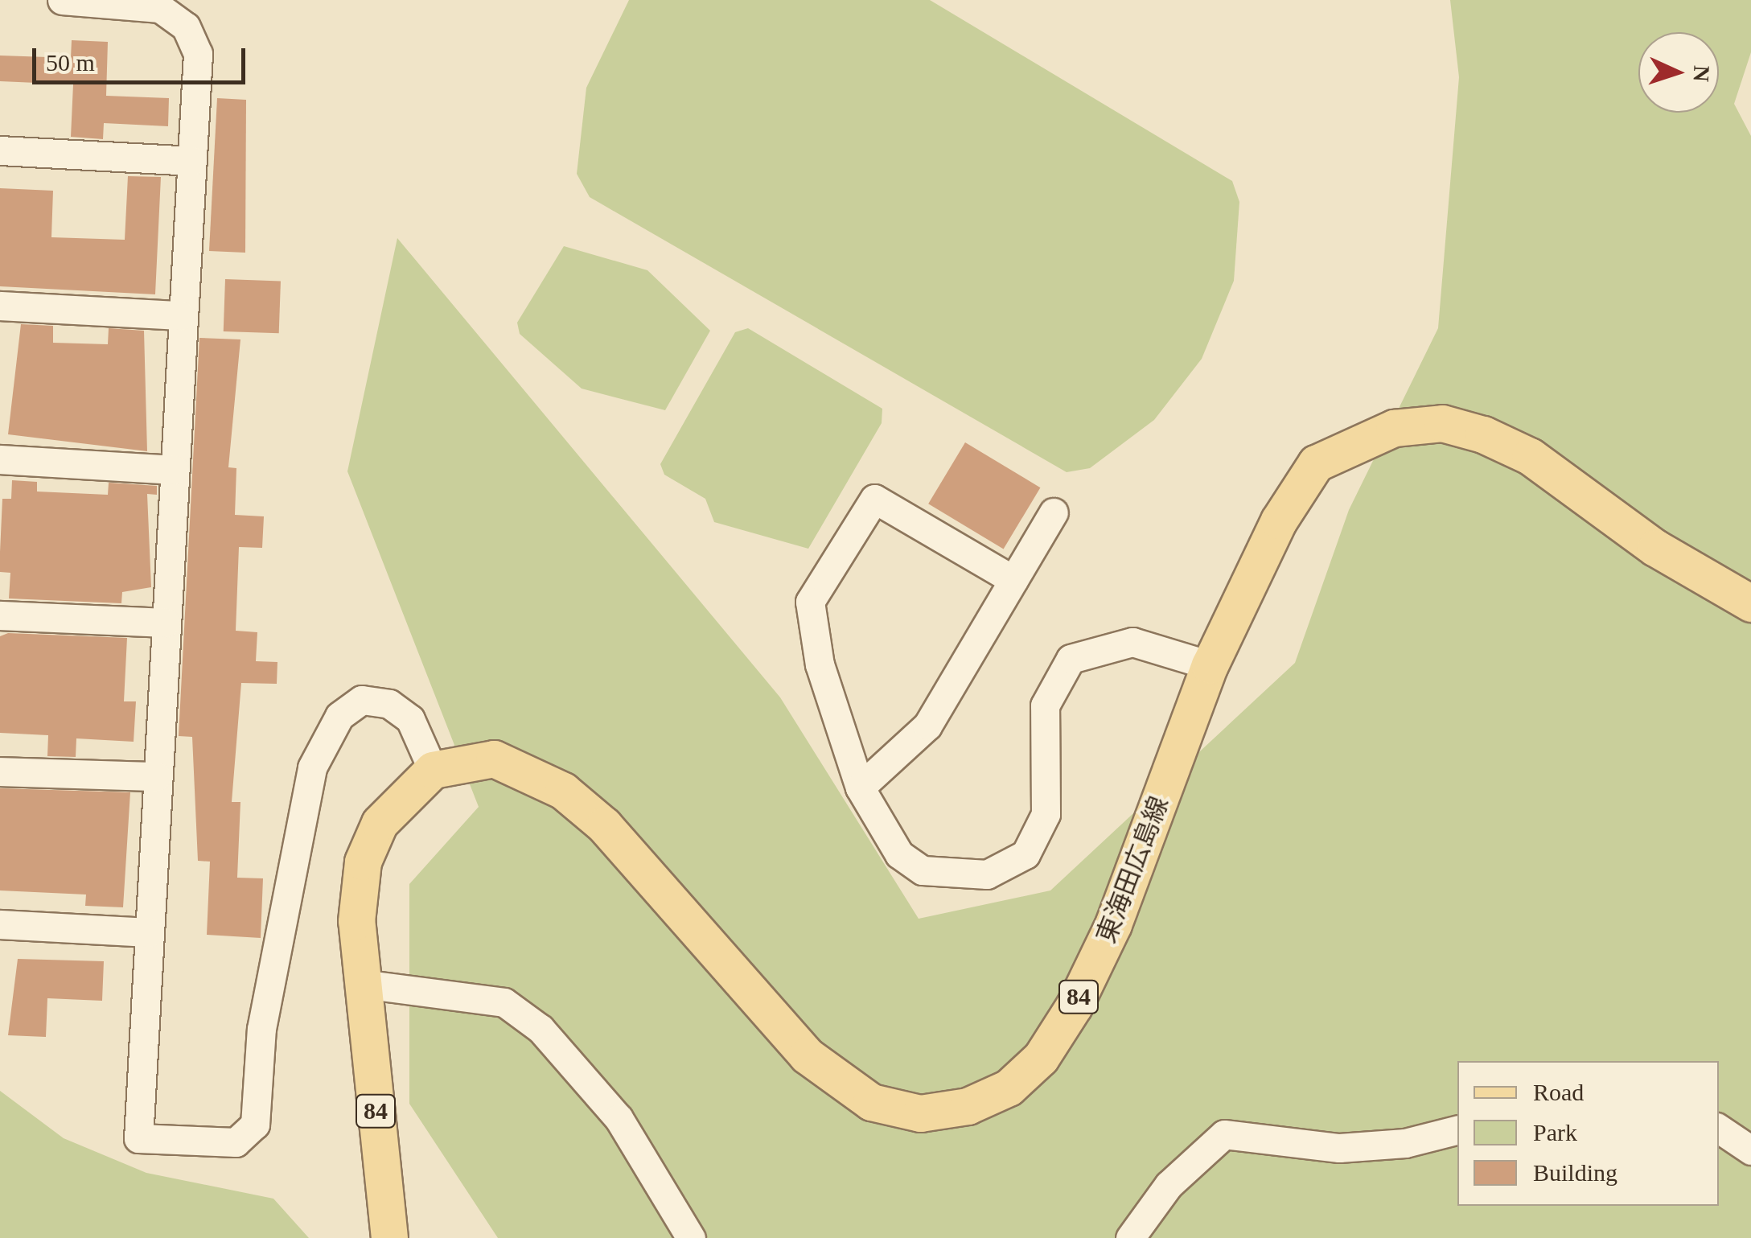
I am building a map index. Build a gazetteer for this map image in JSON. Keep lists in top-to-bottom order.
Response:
{
  "streets": {
    "main road": ["東海田広島線", "84"]
  },
  "crossings": [
    ["東海田広島線", "84"]
  ],
  "legend": ["Road", "Park", "Building"],
  "scale_bar": "50 m",
  "north": "right"
}
